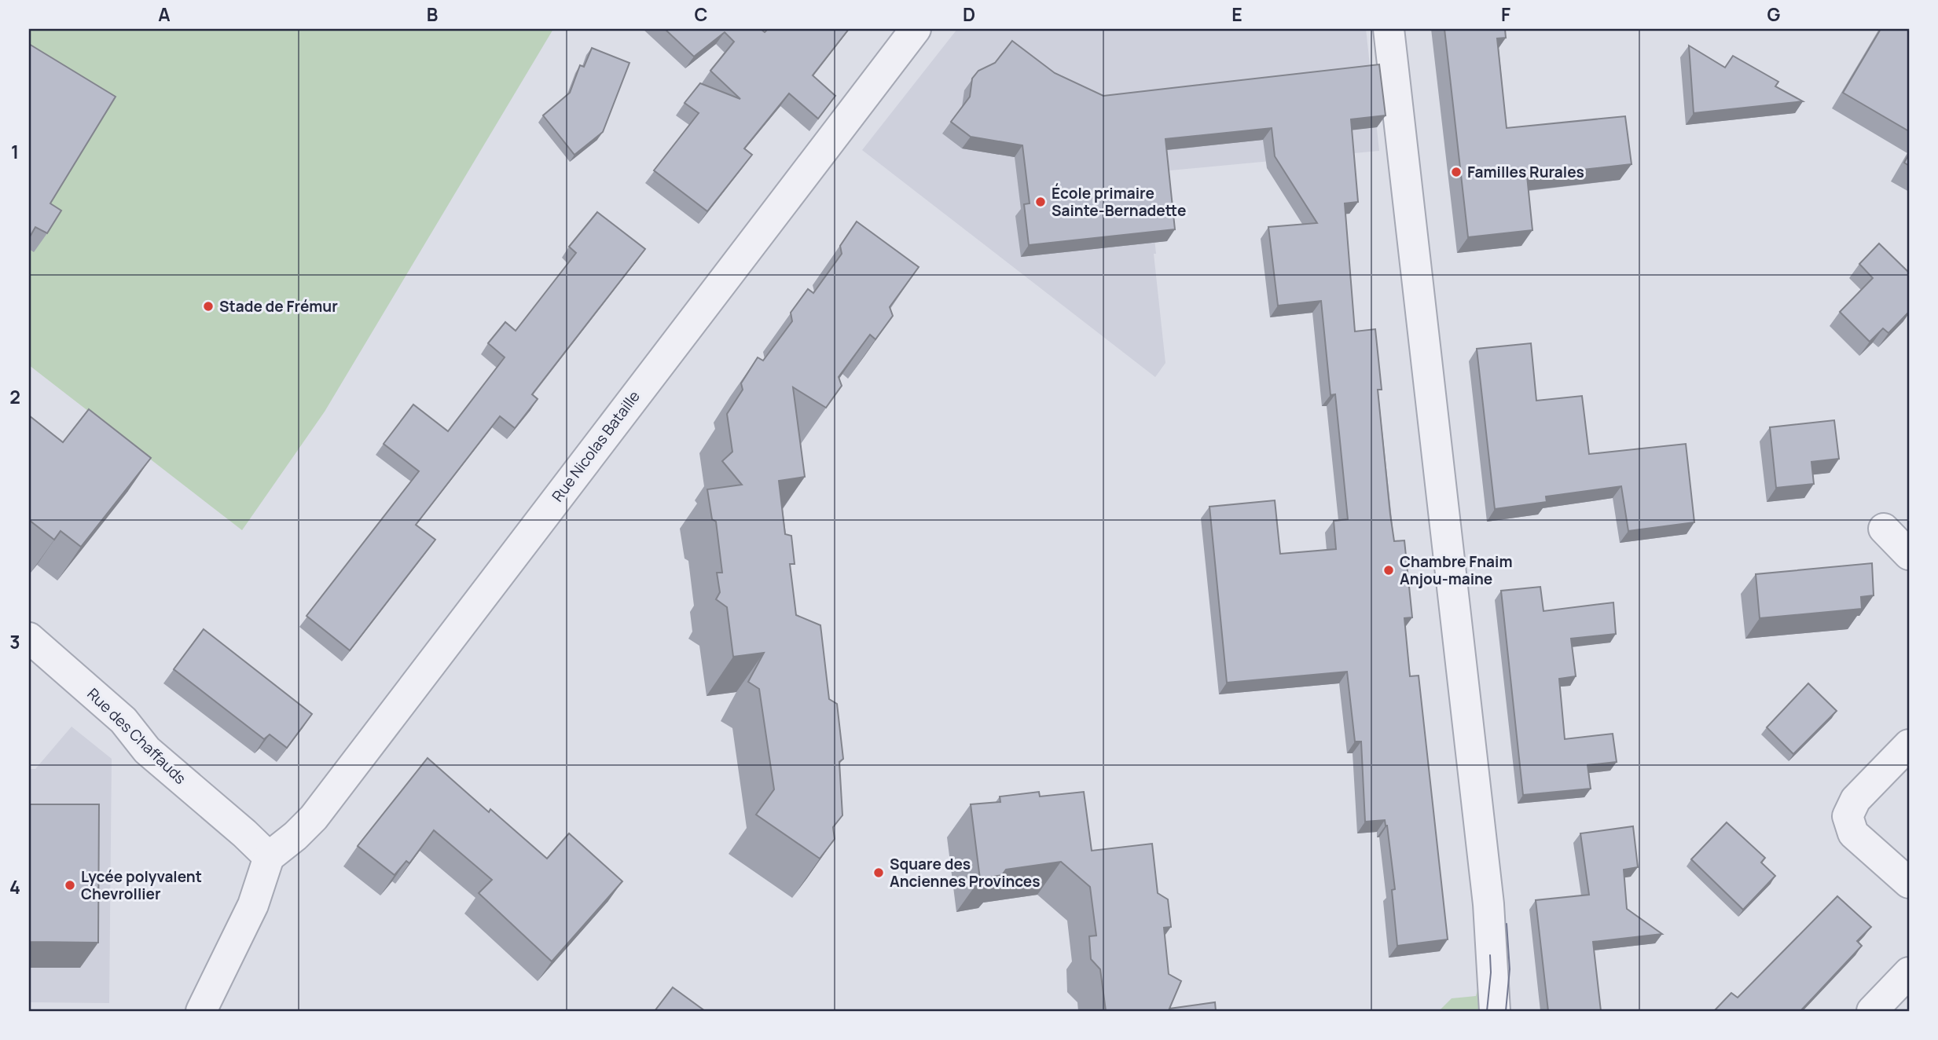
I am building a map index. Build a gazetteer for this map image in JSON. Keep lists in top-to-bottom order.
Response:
{
  "streets": {
    "street": ["Rue Nicolas Bataille", "Rue des Chaffauds"]
  },
  "crossings": [
    ["Rue Nicolas Bataille", "Rue des Chaffauds"]
  ],
  "places": [
    "Familles Rurales",
    "École primaire Sainte-Bernadette",
    "Stade de Frémur",
    "Chambre Fnaim Anjou-maine",
    "Square des Anciennes Provinces",
    "Lycée polyvalent Chevrollier"
  ],
  "grid": {
    "columns": [
      "A",
      "B",
      "C",
      "D",
      "E",
      "F",
      "G"
    ],
    "rows": [
      "1",
      "2",
      "3",
      "4"
    ]
  }
}
